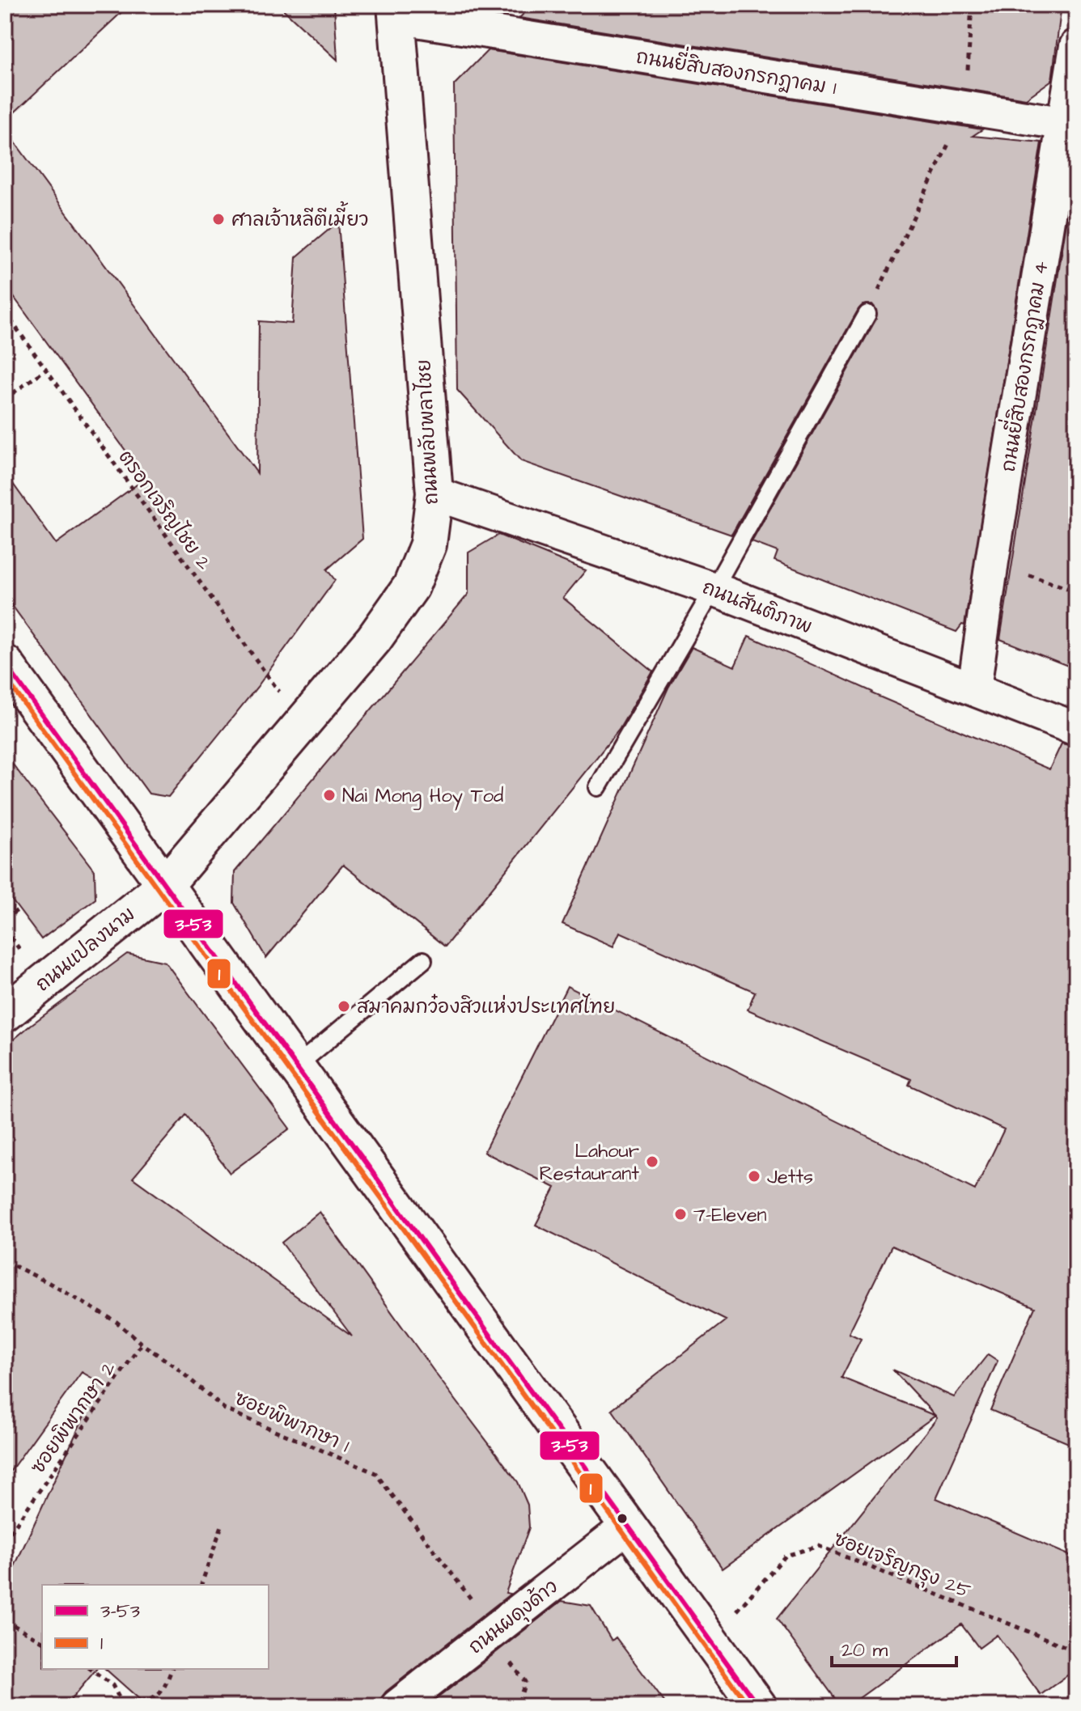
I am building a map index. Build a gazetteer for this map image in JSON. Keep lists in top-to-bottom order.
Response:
{
  "streets": {
    "main road": ["ถนนพลับพลาไชย", "ถนนแปลงนาม"],
    "street": [
      "ถนนยี่สิบสองกรกฎาคม 1",
      "ถนนยี่สิบสองกรกฎาคม 4",
      "ถนนสันติภาพ",
      "ถนนผดุงด้าว"
    ],
    "path": [
      "ตรอกเจริญไชย 2",
      "ซอยพิพากษา 2",
      "ซอยพิพากษา 1",
      "ซอยเจริญกรุง 25"
    ]
  },
  "crossings": [
    ["ถนนยี่สิบสองกรกฎาคม 1", "ถนนยี่สิบสองกรกฎาคม 4"],
    ["ถนนยี่สิบสองกรกฎาคม 1", "ถนนพลับพลาไชย"],
    ["ถนนยี่สิบสองกรกฎาคม 4", "ถนนสันติภาพ"],
    ["ถนนพลับพลาไชย", "ตรอกเจริญไชย 2"],
    ["ถนนพลับพลาไชย", "ถนนสันติภาพ"],
    ["ถนนพลับพลาไชย", "ถนนแปลงนาม"],
    ["ซอยพิพากษา 2", "ซอยพิพากษา 1"],
    ["ซอยพิพากษา 1", "ถนนผดุงด้าว"]
  ],
  "places": [
    "ศาลเจ้าหลีตีเมี้ยว",
    "Nai Mong Hoy Tod",
    "สมาคมกว๋องสิวแห่งประเทศไทย",
    "Lahour Restaurant",
    "Jetts",
    "7-Eleven"
  ],
  "lines": ["transit line 3-53", "transit line 1"],
  "legend": ["3-53", "1"],
  "scale_bar": "20 m"
}
